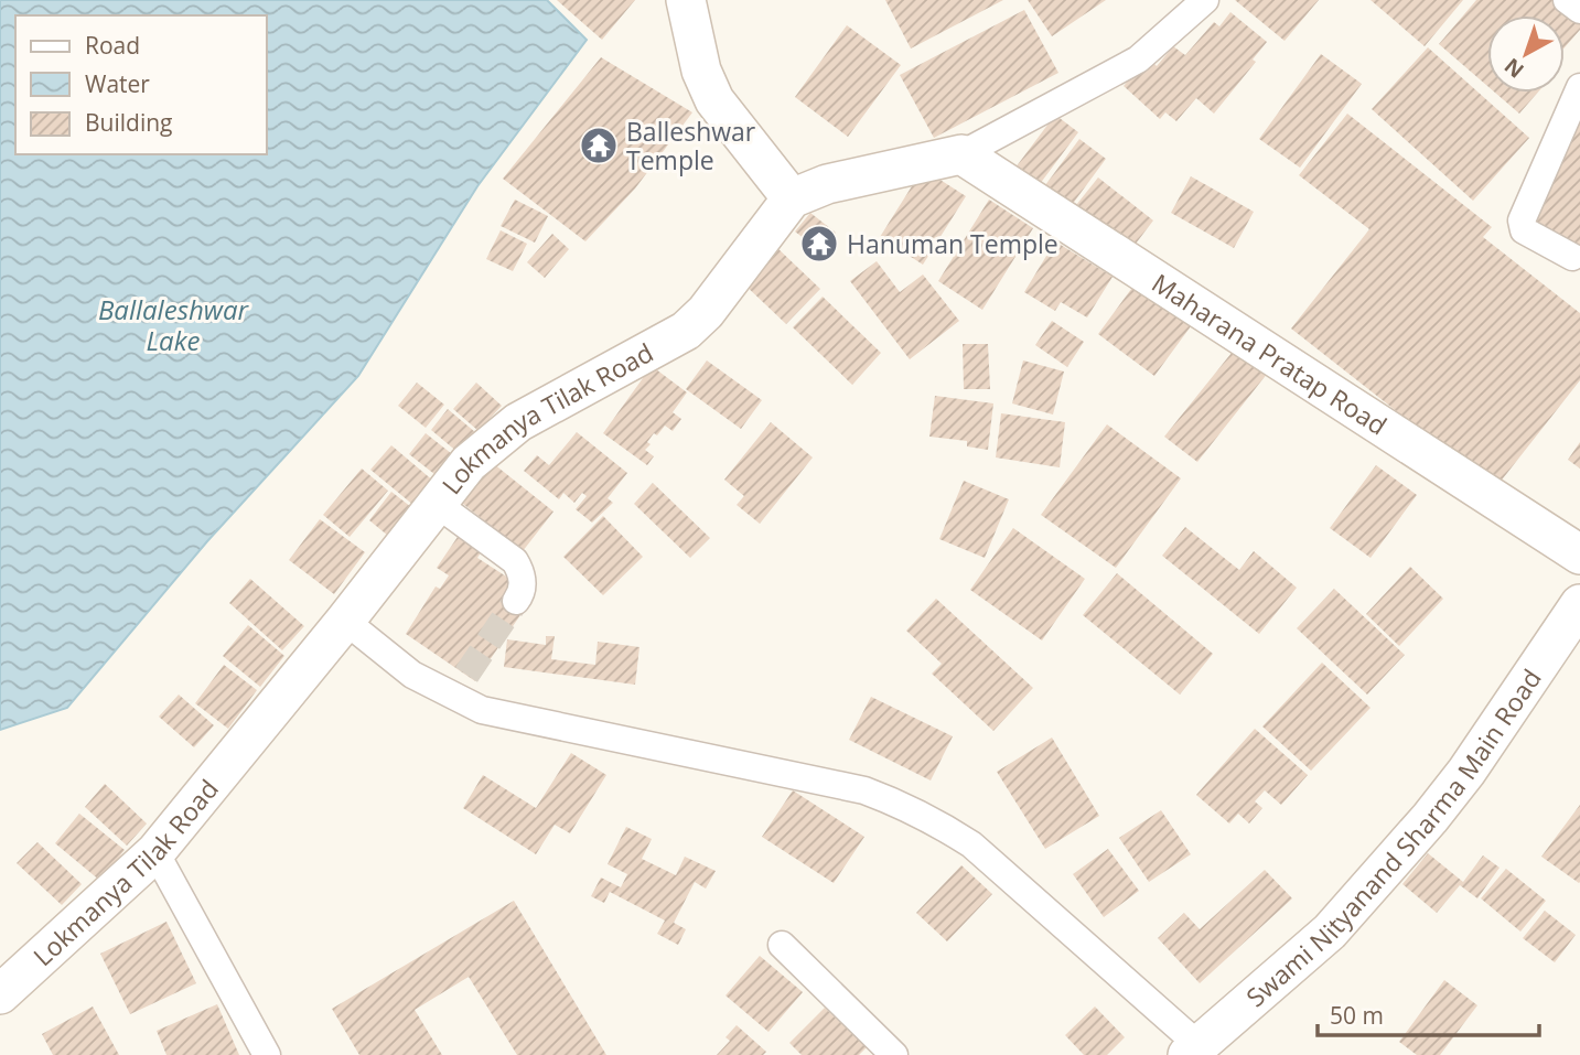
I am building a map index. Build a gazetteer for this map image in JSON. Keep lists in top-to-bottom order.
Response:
{
  "streets": {
    "street": ["Maharana Pratap Road", "Lokmanya Tilak Road", "Swami Nityanand Sharma Main Road"]
  },
  "crossings": [
    ["Maharana Pratap Road", "Lokmanya Tilak Road"]
  ],
  "water": ["Ballaleshwar Lake"],
  "places": {
    "temple": ["Balleshwar Temple", "Hanuman Temple"]
  },
  "legend": ["Road", "Water", "Building"],
  "scale_bar": "50 m",
  "north": "bottom left"
}
